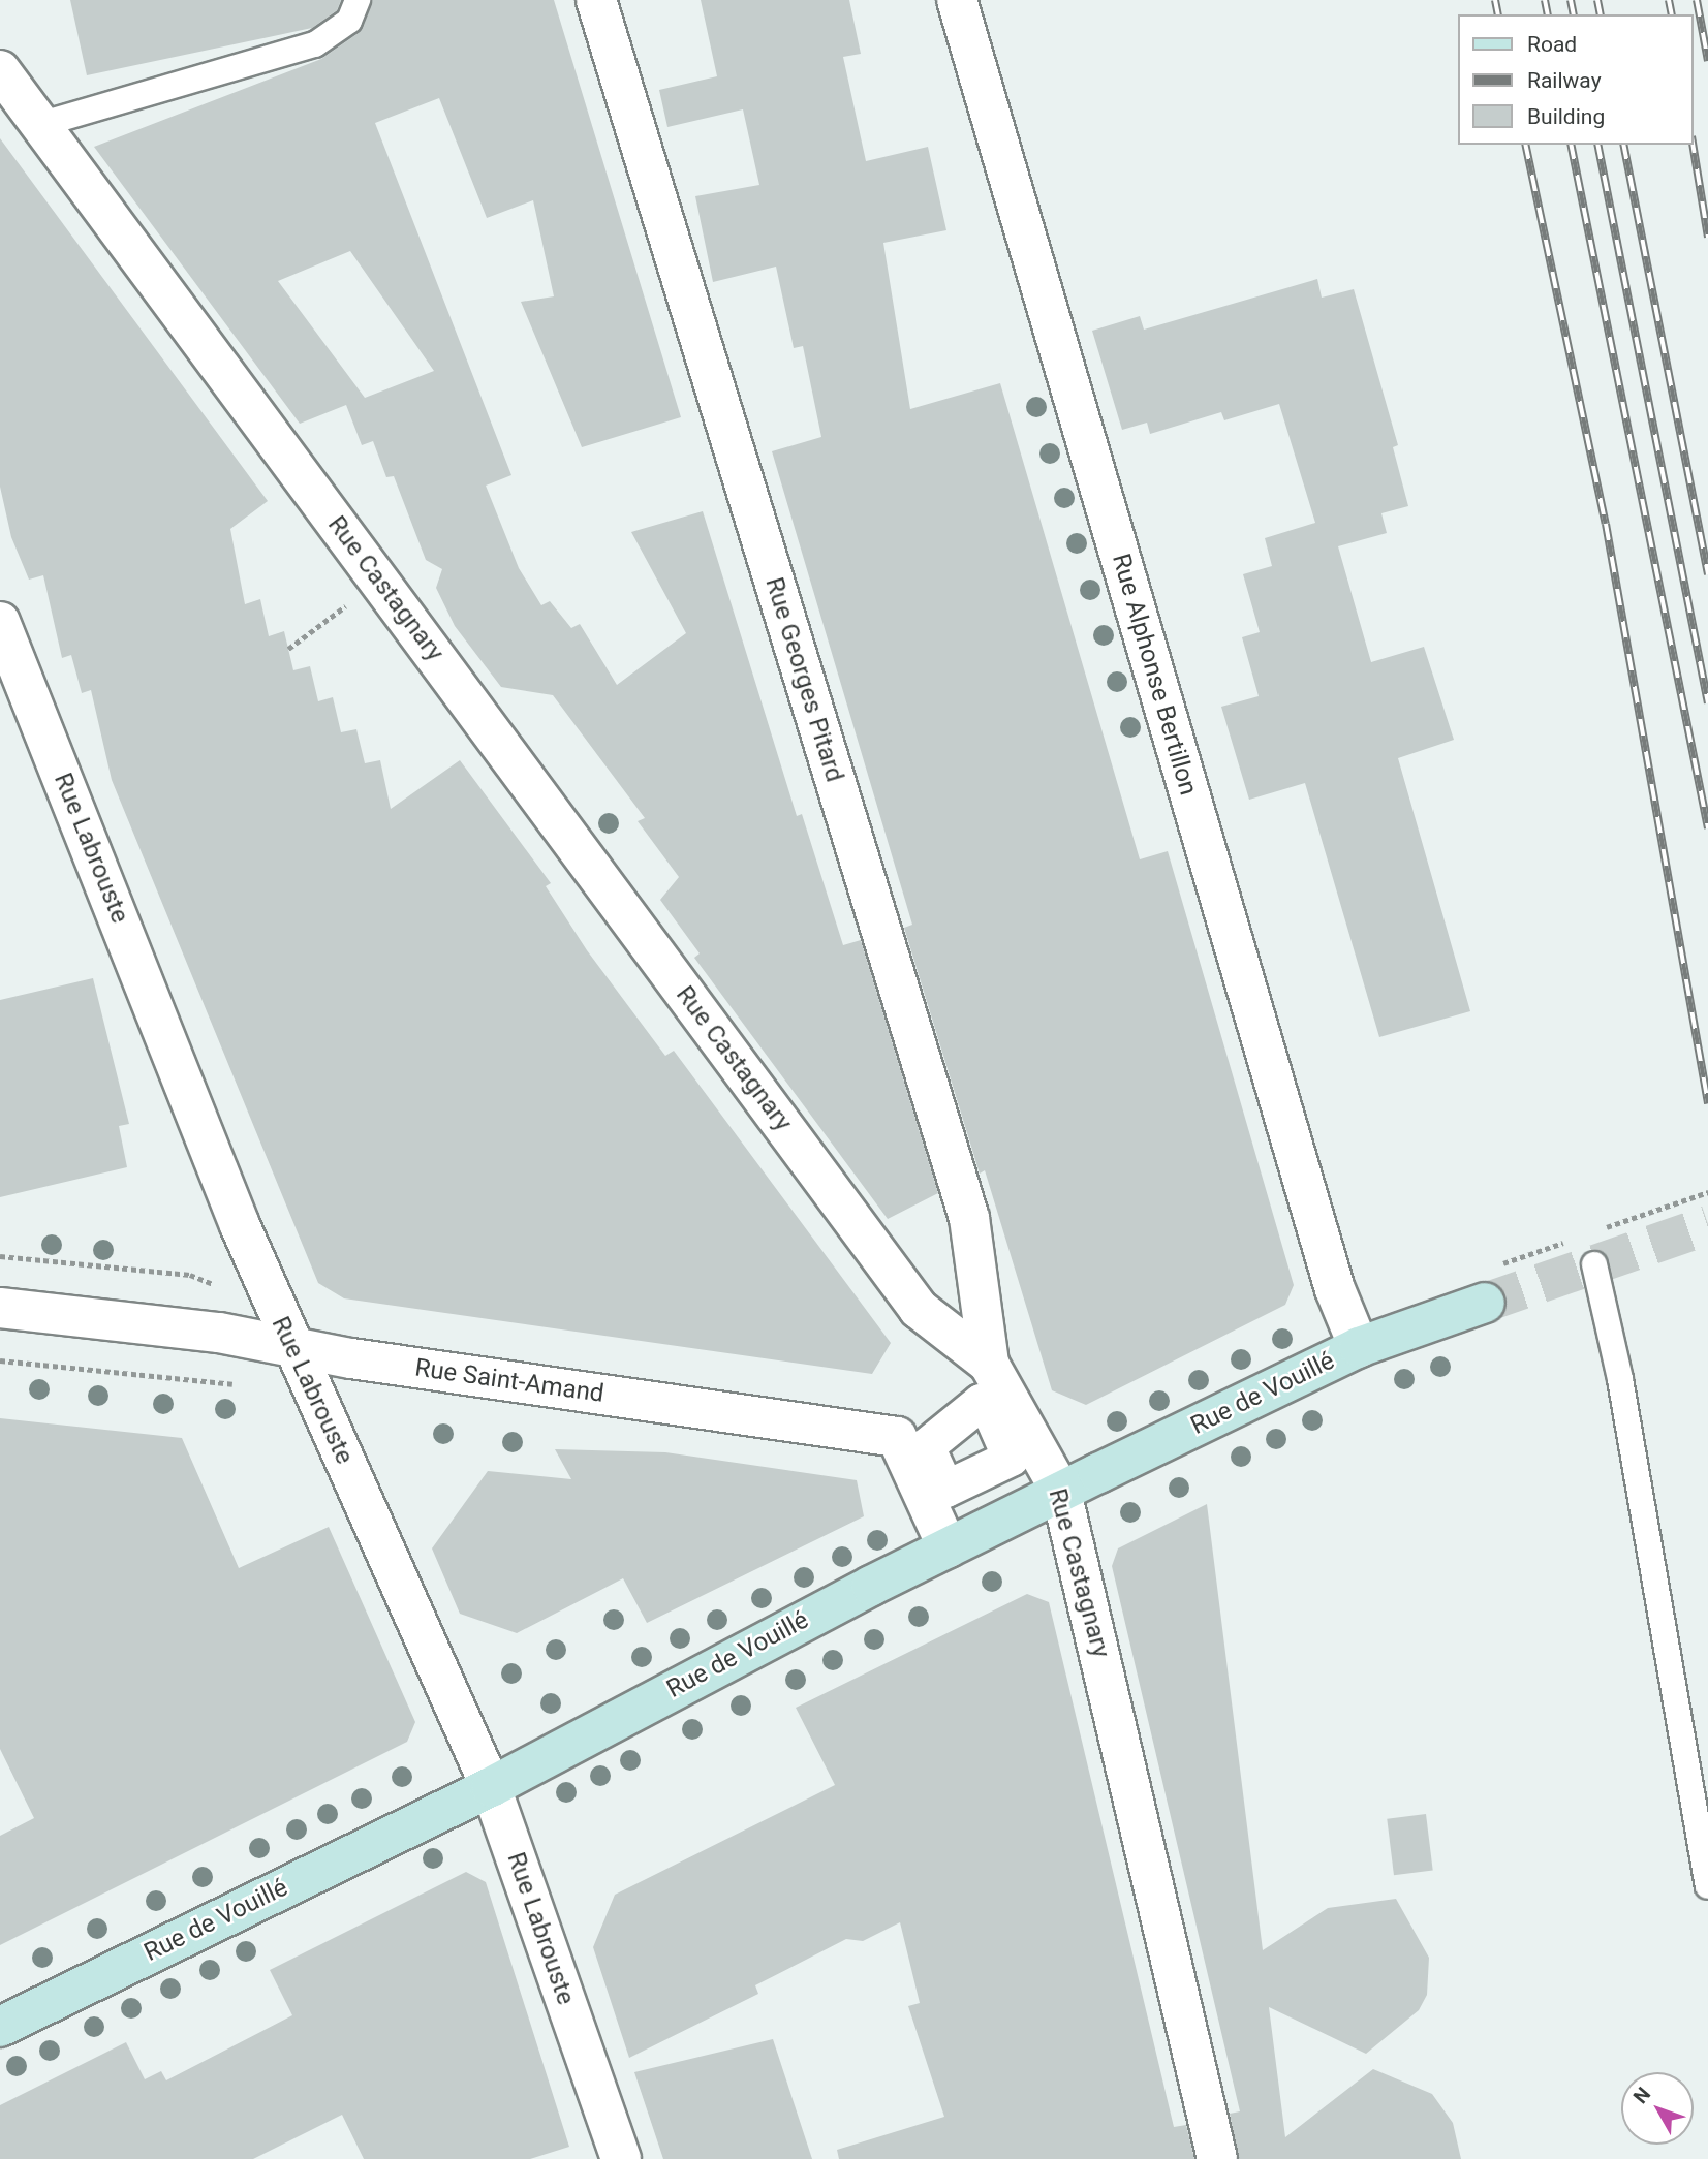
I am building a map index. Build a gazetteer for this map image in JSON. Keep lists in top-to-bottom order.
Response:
{
  "streets": {
    "main road": ["Rue de Vouillé"],
    "street": [
      "Rue Castagnary",
      "Rue Alphonse Bertillon",
      "Rue Georges Pitard",
      "Rue Labrouste",
      "Rue Saint-Amand"
    ]
  },
  "crossings": [
    ["Rue Castagnary", "Rue Georges Pitard"],
    ["Rue Castagnary", "Rue de Vouillé"],
    ["Rue Alphonse Bertillon", "Rue de Vouillé"],
    ["Rue Labrouste", "Rue Saint-Amand"],
    ["Rue Labrouste", "Rue de Vouillé"],
    ["Rue Saint-Amand", "Rue de Vouillé"]
  ],
  "legend": ["Road", "Railway", "Building"],
  "north": "top left"
}
